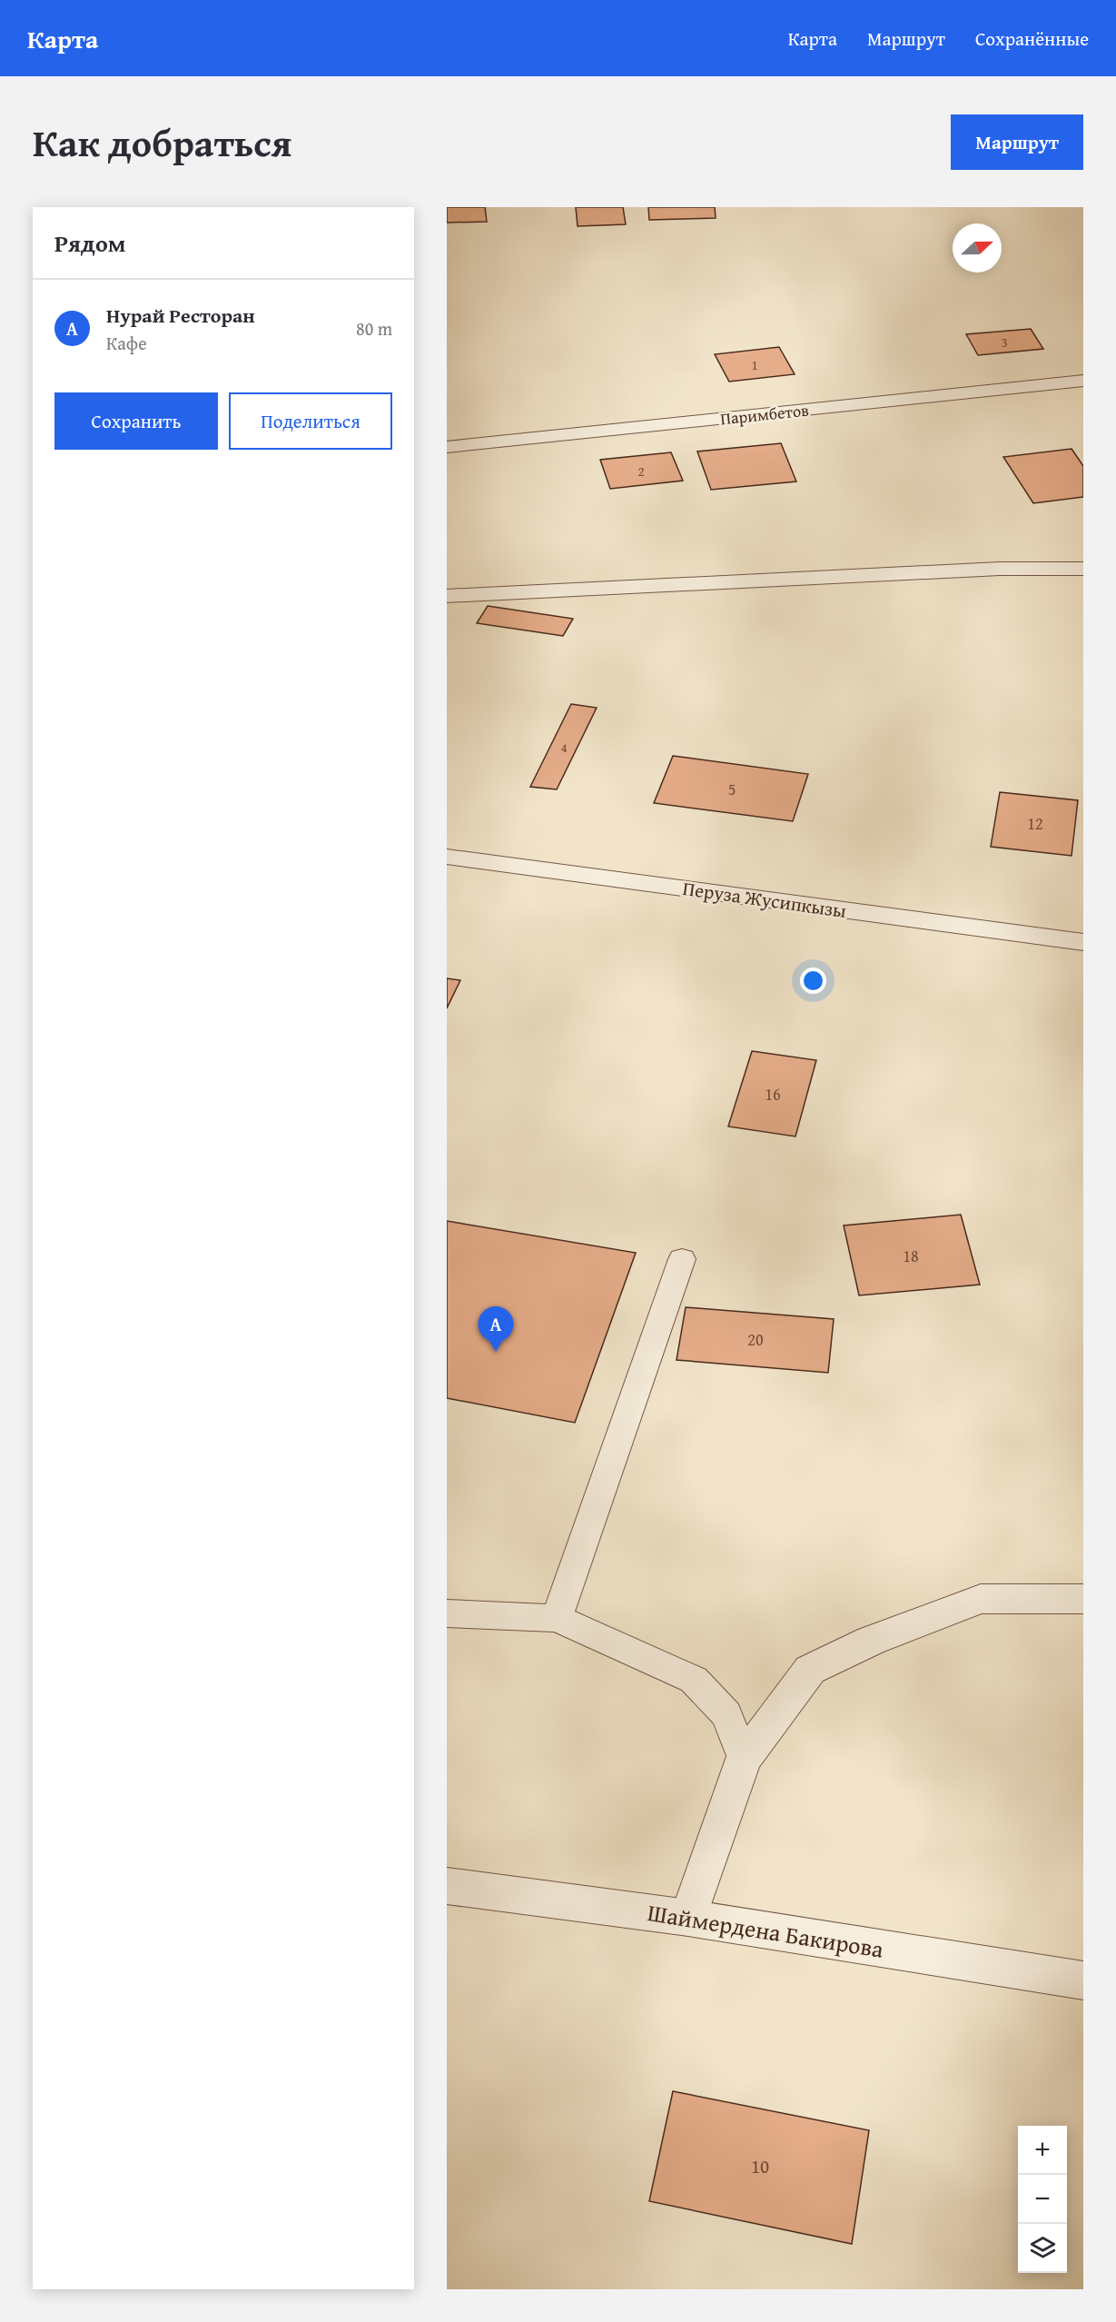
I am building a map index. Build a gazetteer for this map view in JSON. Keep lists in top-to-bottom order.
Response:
{
  "streets": {
    "street": ["Паримбетов", "Перуза Жусипкызы", "Шаймердена Бакирова"]
  },
  "house_numbers": [
    "3",
    "1",
    "2",
    "4",
    "5",
    "12",
    "16",
    "18",
    "20",
    "10"
  ],
  "north": "right",
  "page": {
    "header": "Карта",
    "nav": ["Карта", "Маршрут", "Сохранённые"],
    "title": "Как добраться",
    "buttons": [
      "Маршрут",
      ["Сохранить", "Поделиться"]
    ],
    "heading": "Рядом",
    "list": [
      {
        "mark": "A",
        "name": "Нурай Ресторан",
        "note": "Кафе",
        "value": "80 m"
      }
    ],
    "pins": "A",
    "map_buttons": ["+", "−"]
  }
}
